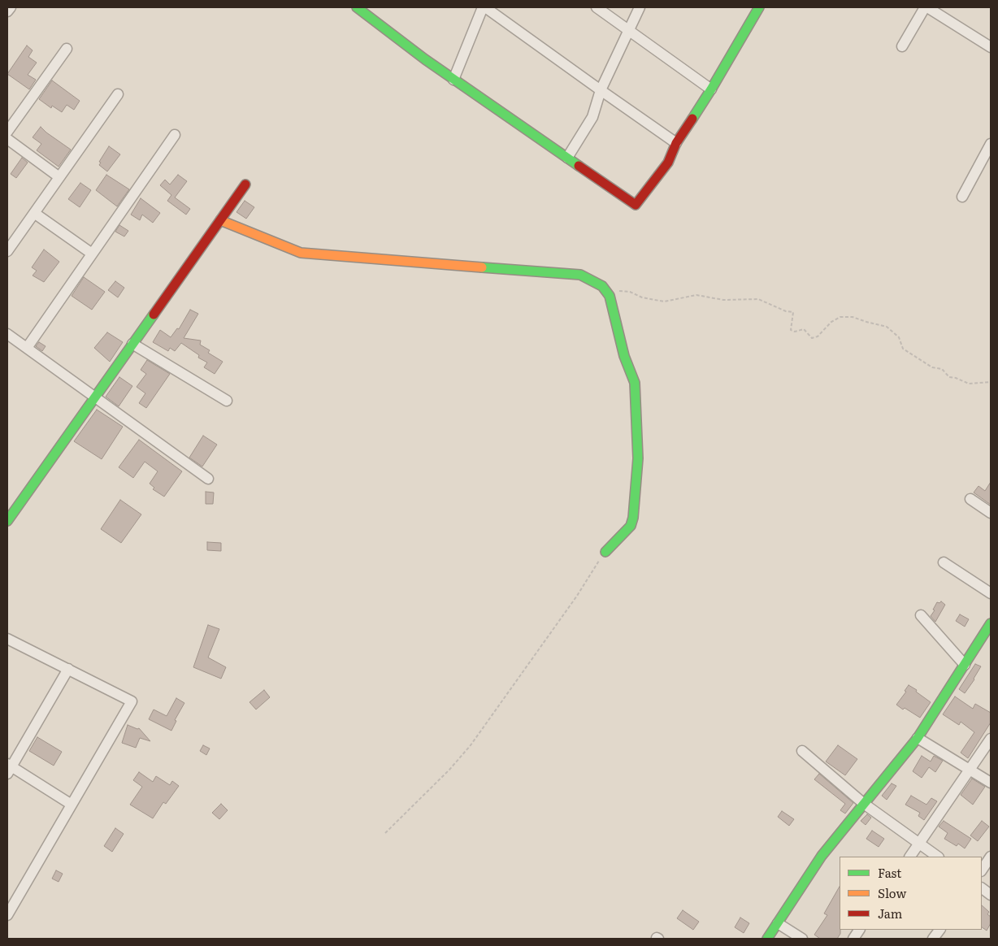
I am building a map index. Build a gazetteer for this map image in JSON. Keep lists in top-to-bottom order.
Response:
{
  "legend": ["Fast", "Slow", "Jam"]
}
